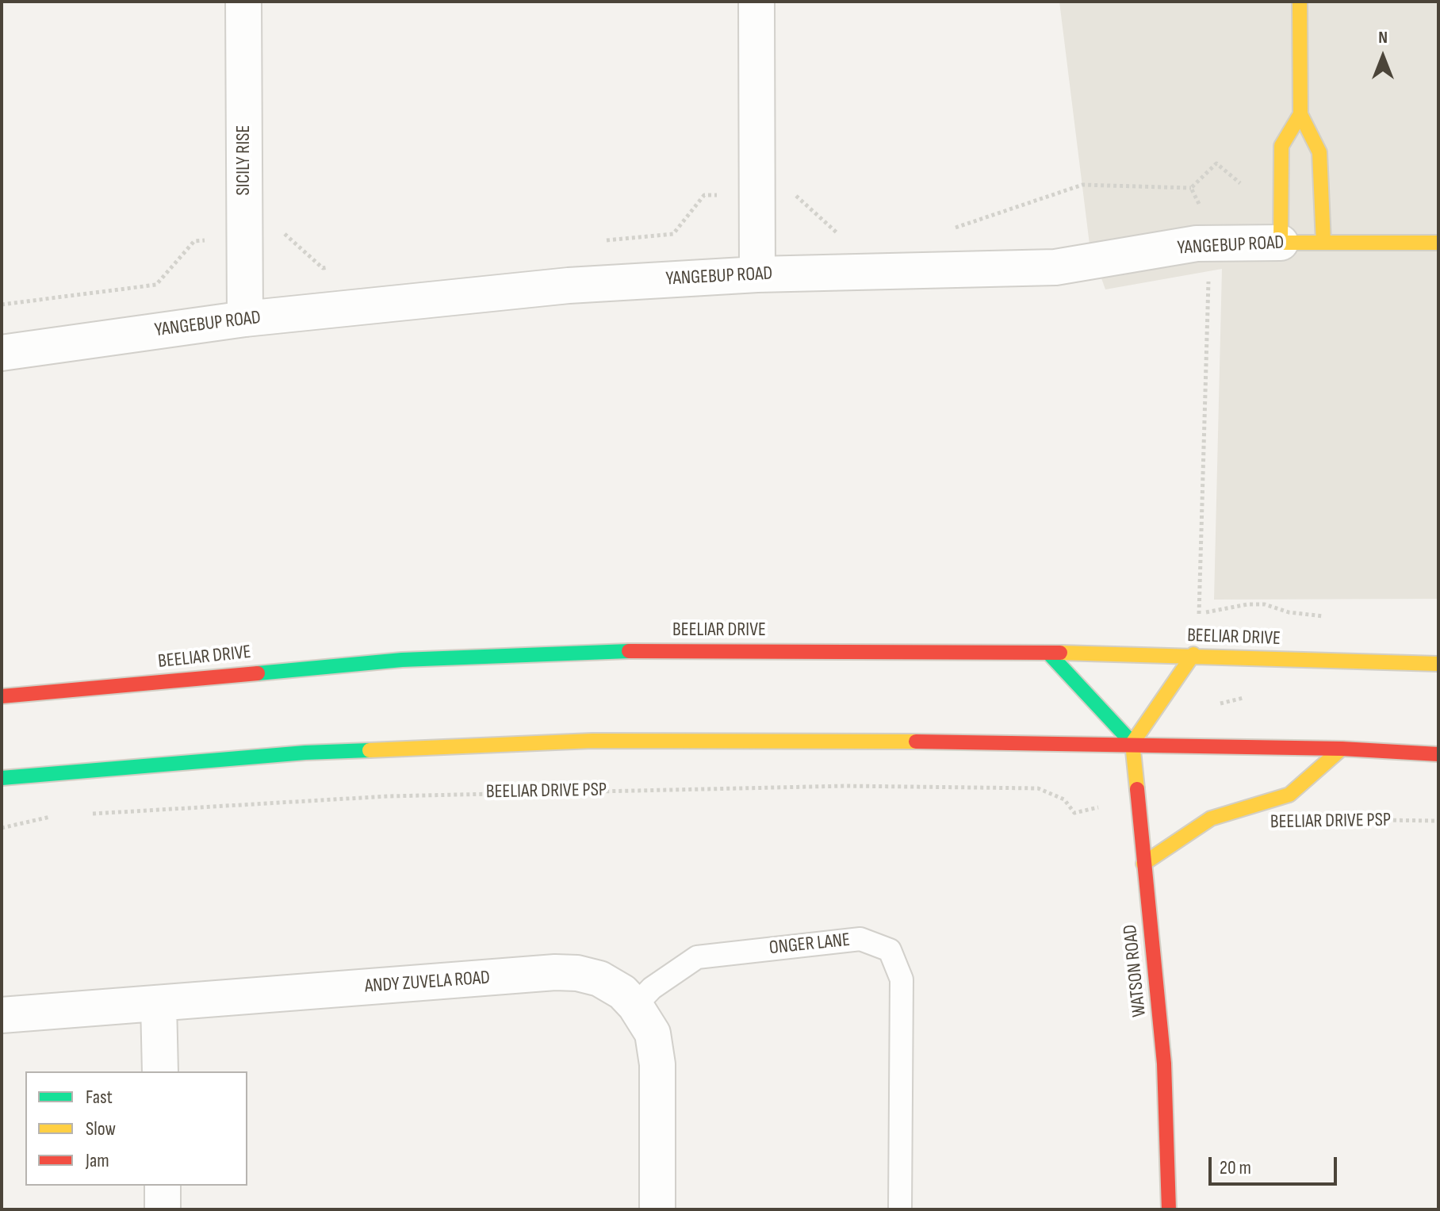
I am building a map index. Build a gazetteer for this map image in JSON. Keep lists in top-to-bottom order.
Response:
{
  "streets": {
    "main road": ["YANGEBUP ROAD", "BEELIAR DRIVE", "WATSON ROAD"],
    "street": ["SICILY RISE", "ANDY ZUVELA ROAD"],
    "lane": ["ONGER LANE"],
    "path": ["BEELIAR DRIVE PSP"]
  },
  "crossings": [
    ["SICILY RISE", "YANGEBUP ROAD"],
    ["ONGER LANE", "ANDY ZUVELA ROAD"]
  ],
  "legend": ["Fast", "Slow", "Jam"],
  "scale_bar": "20 m",
  "north": "top"
}
